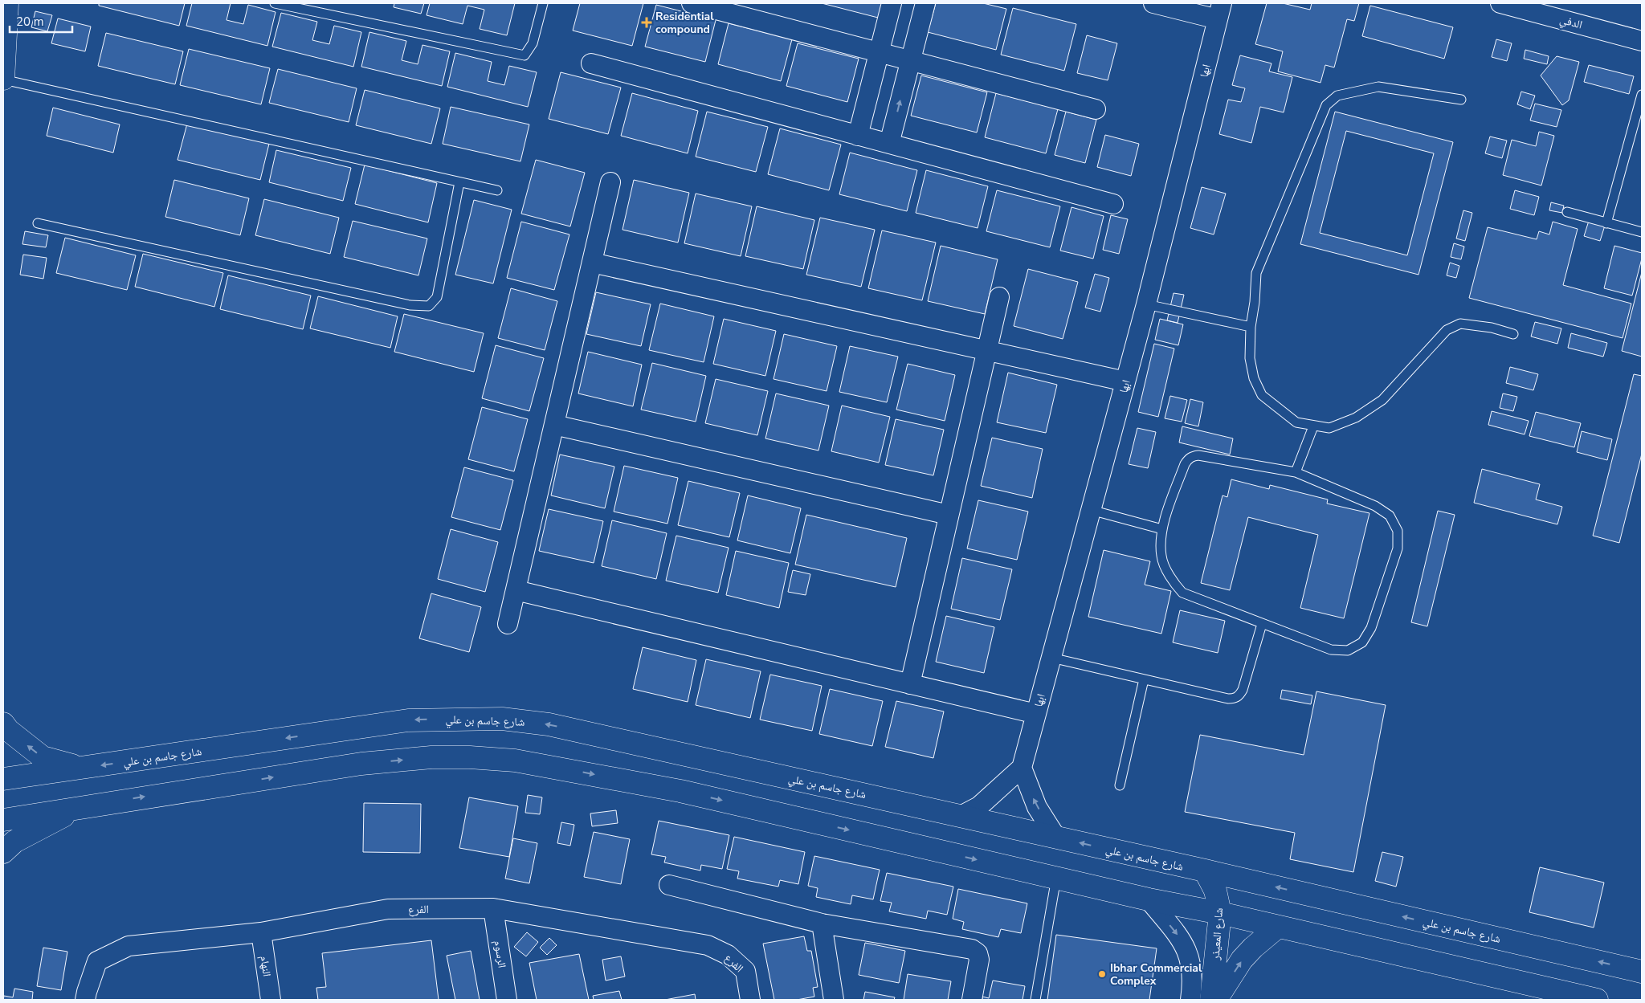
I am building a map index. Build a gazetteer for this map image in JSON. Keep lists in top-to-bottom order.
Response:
{
  "streets": {
    "street": [
      "الدفي",
      "ابها",
      "شارع جاسم بن علي",
      "الفرع",
      "شارع المعيذر",
      "الرسوم",
      "النهام"
    ]
  },
  "crossings": [
    ["شارع جاسم بن علي", "شارع المعيذر"],
    ["الفرع", "الرسوم"],
    ["الفرع", "النهام"]
  ],
  "places": {
    "health": ["Residential compound"],
    "other": ["Ibhar Commercial Complex"]
  },
  "scale_bar": "20 m"
}
